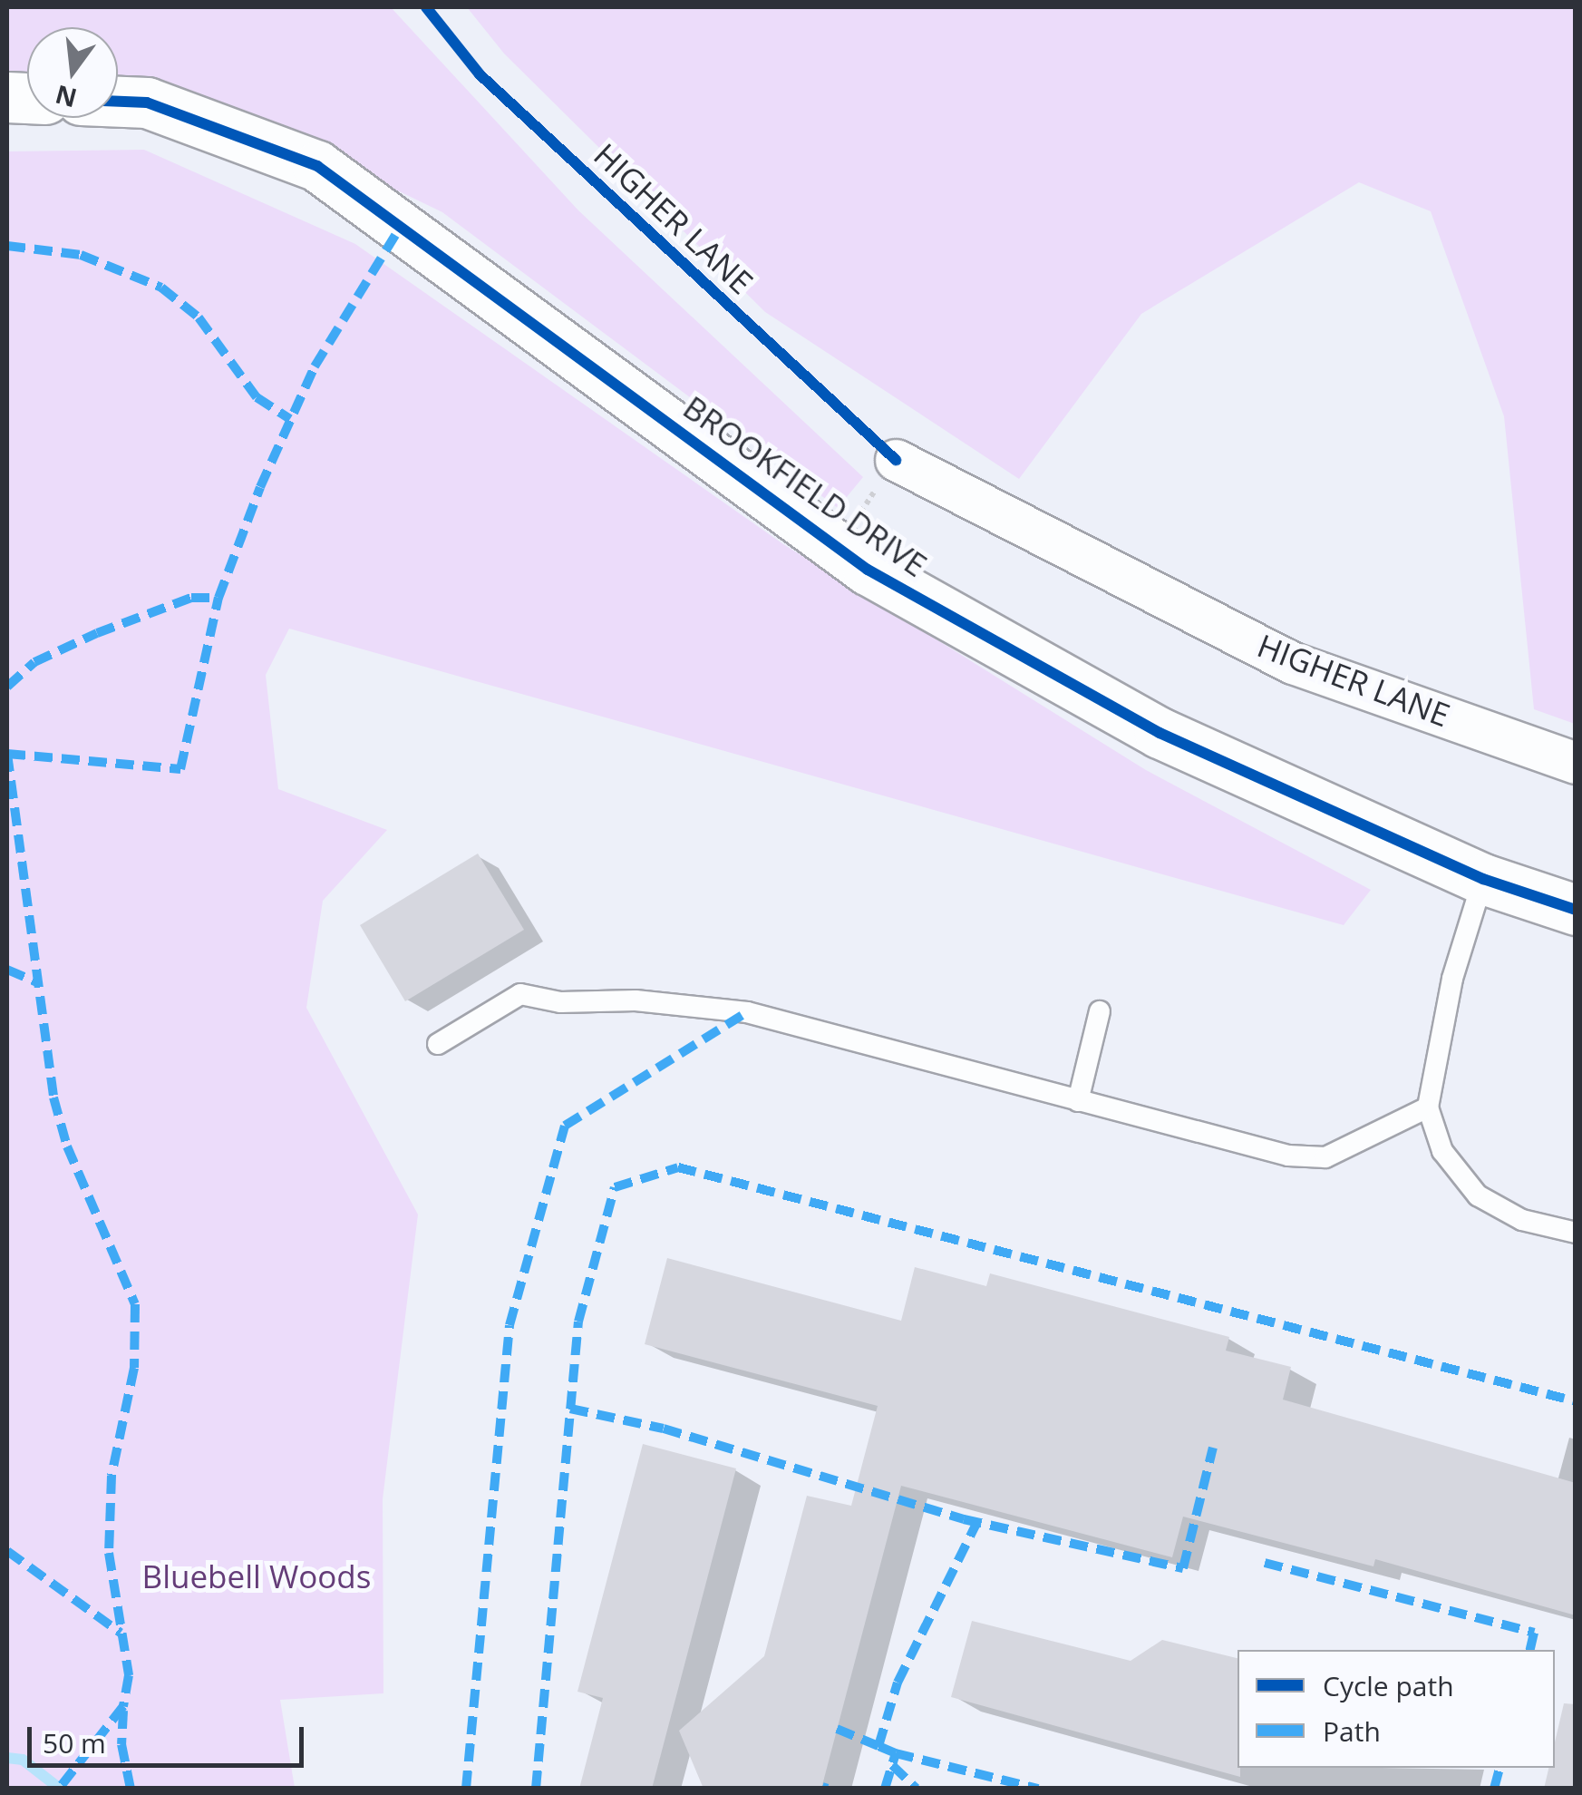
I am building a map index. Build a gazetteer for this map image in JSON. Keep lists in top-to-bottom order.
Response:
{
  "streets": {
    "street": ["HIGHER LANE", "BROOKFIELD DRIVE"]
  },
  "parks": ["Bluebell Woods"],
  "legend": ["Cycle path", "Path"],
  "scale_bar": "50 m",
  "north": "bottom"
}
